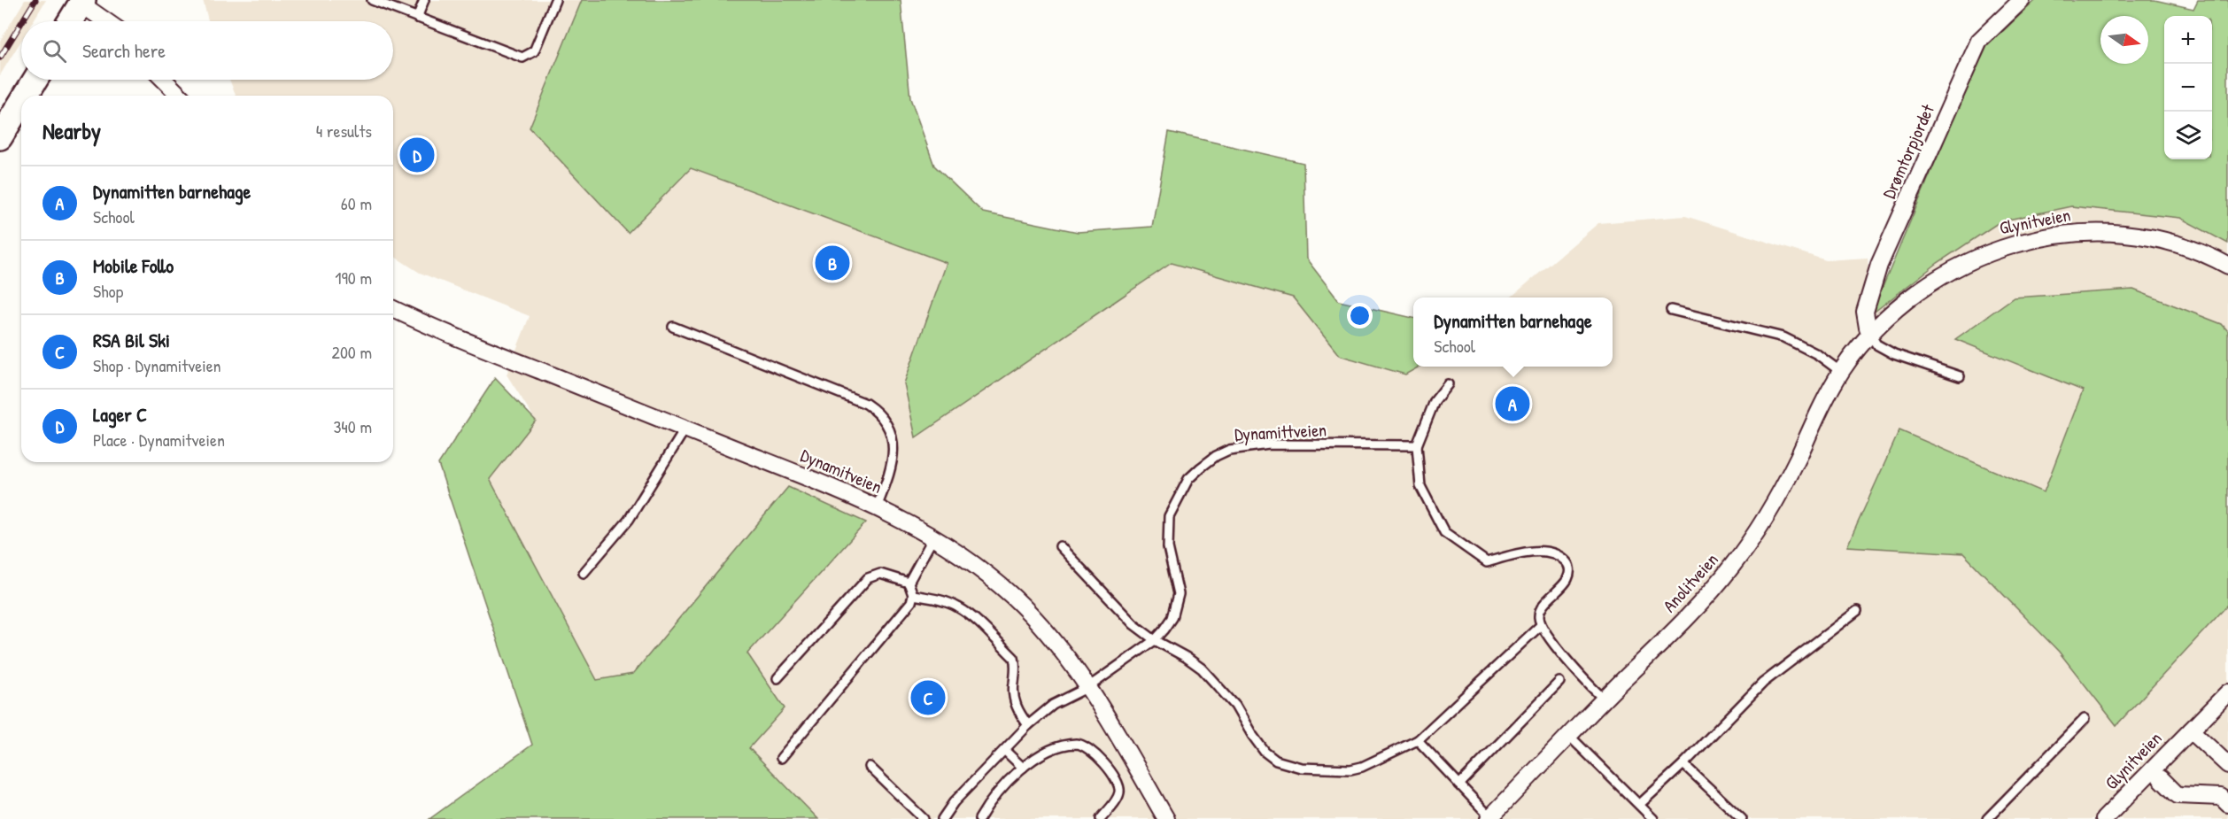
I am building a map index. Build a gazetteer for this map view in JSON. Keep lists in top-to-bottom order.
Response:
{
  "streets": {
    "street": [
      "Drømtorpjordet",
      "Glynitveien",
      "Dynamitveien",
      "Anolitveien"
    ],
    "lane": ["Dynamittveien"]
  },
  "crossings": [
    ["Drømtorpjordet", "Glynitveien"],
    ["Drømtorpjordet", "Anolitveien"],
    ["Glynitveien", "Anolitveien"],
    ["Dynamittveien", "Dynamitveien"]
  ],
  "north": "right",
  "page": {
    "map_buttons": ["+", "−"],
    "search": "Search here",
    "heading": ["Nearby", "4 results"],
    "pins": [
      "D",
      "B",
      "A",
      "C"
    ],
    "list": [
      {
        "mark": "A",
        "name": "Dynamitten barnehage",
        "note": "School",
        "value": "60 m"
      },
      {
        "mark": "B",
        "name": "Mobile Follo",
        "note": "Shop",
        "value": "190 m"
      },
      {
        "mark": "C",
        "name": "RSA Bil Ski",
        "note": "Shop · Dynamitveien",
        "value": "200 m"
      },
      {
        "mark": "D",
        "name": "Lager C",
        "note": "Place · Dynamitveien",
        "value": "340 m"
      }
    ],
    "popup": ["Dynamitten barnehage", "School"]
  }
}
